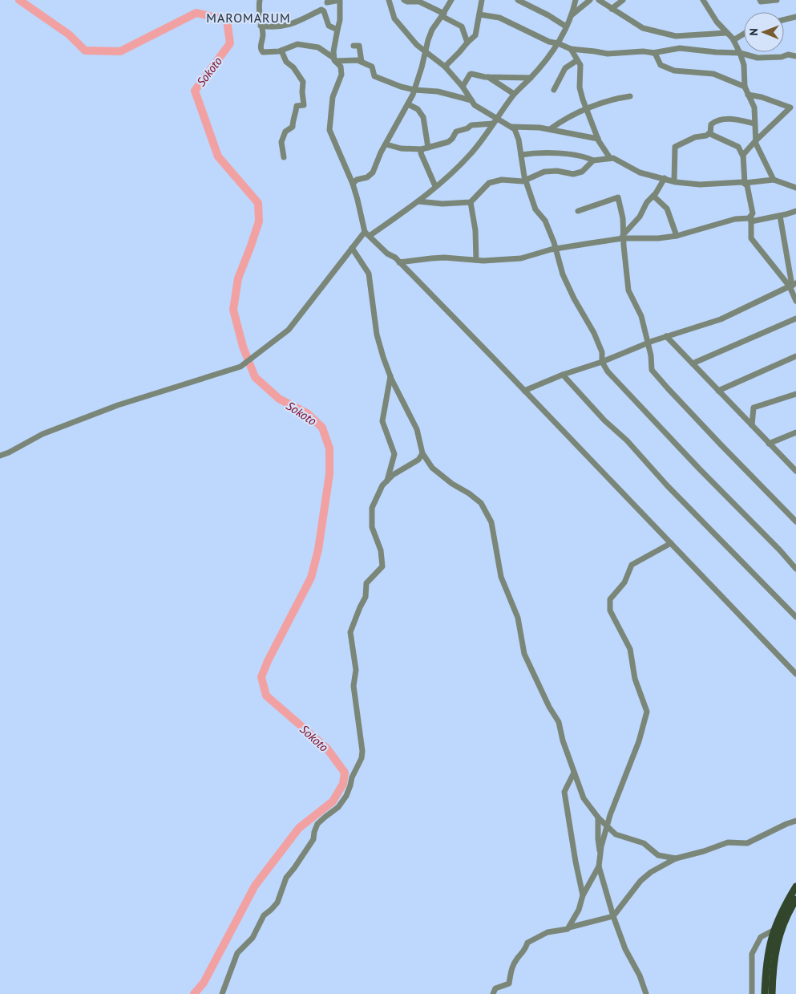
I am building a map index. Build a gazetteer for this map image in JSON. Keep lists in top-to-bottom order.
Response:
{
  "districts": ["MAROMARUM"],
  "water": ["Sokoto"],
  "north": "left"
}
